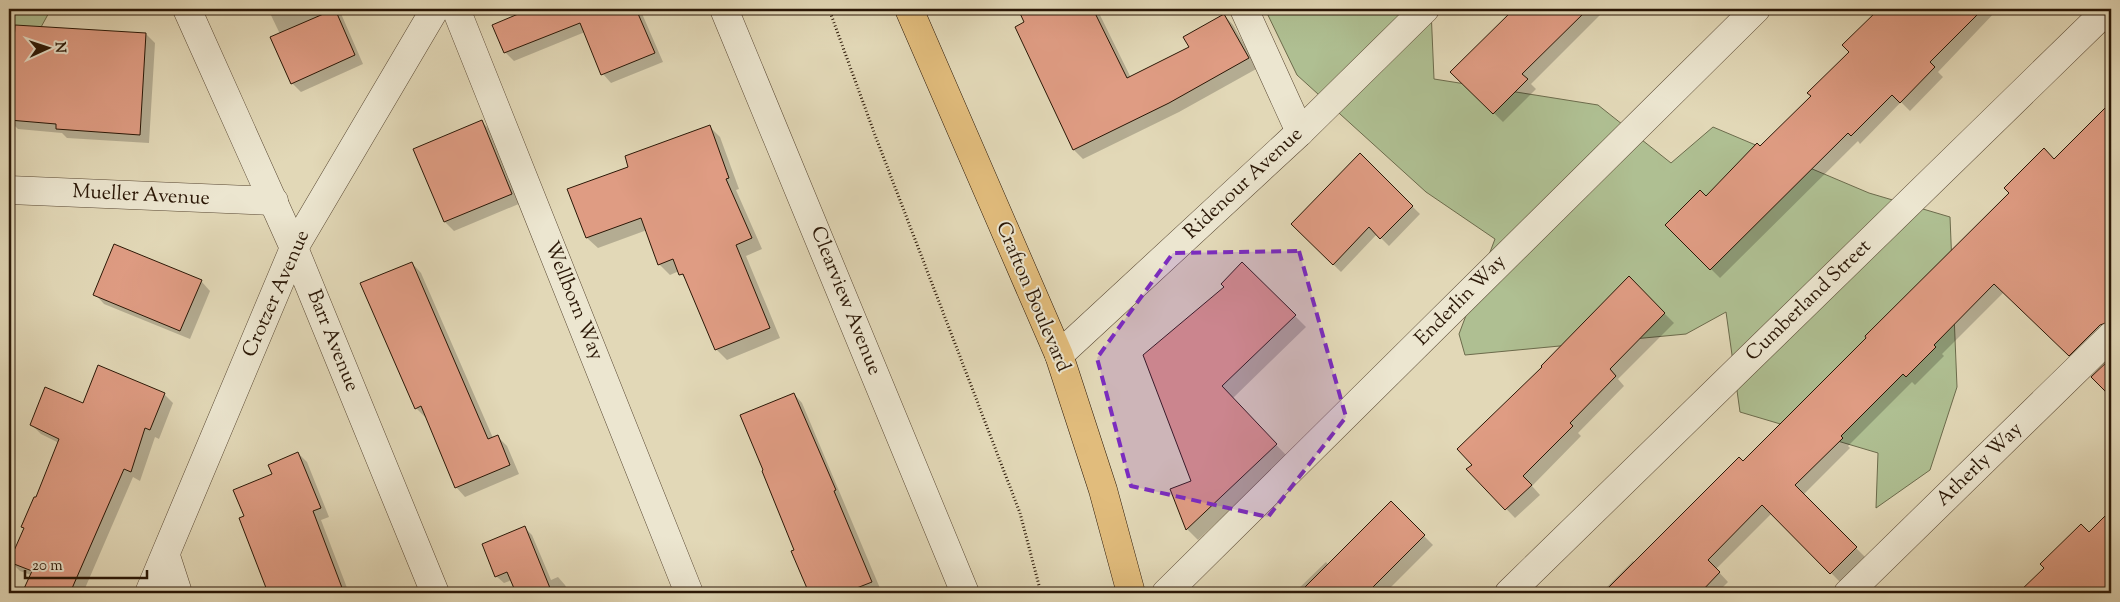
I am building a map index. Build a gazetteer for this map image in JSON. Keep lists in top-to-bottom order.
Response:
{
  "streets": {
    "main road": ["Crafton Boulevard"],
    "street": [
      "Ridenour Avenue",
      "Mueller Avenue",
      "Crotzer Avenue",
      "Wellborn Way",
      "Clearview Avenue",
      "Enderlin Way",
      "Cumberland Street",
      "Barr Avenue",
      "Atherly Way"
    ]
  },
  "crossings": [
    ["Ridenour Avenue", "Crafton Boulevard"],
    ["Mueller Avenue", "Barr Avenue"],
    ["Crotzer Avenue", "Barr Avenue"]
  ],
  "scale_bar": "20 m",
  "north": "right"
}
